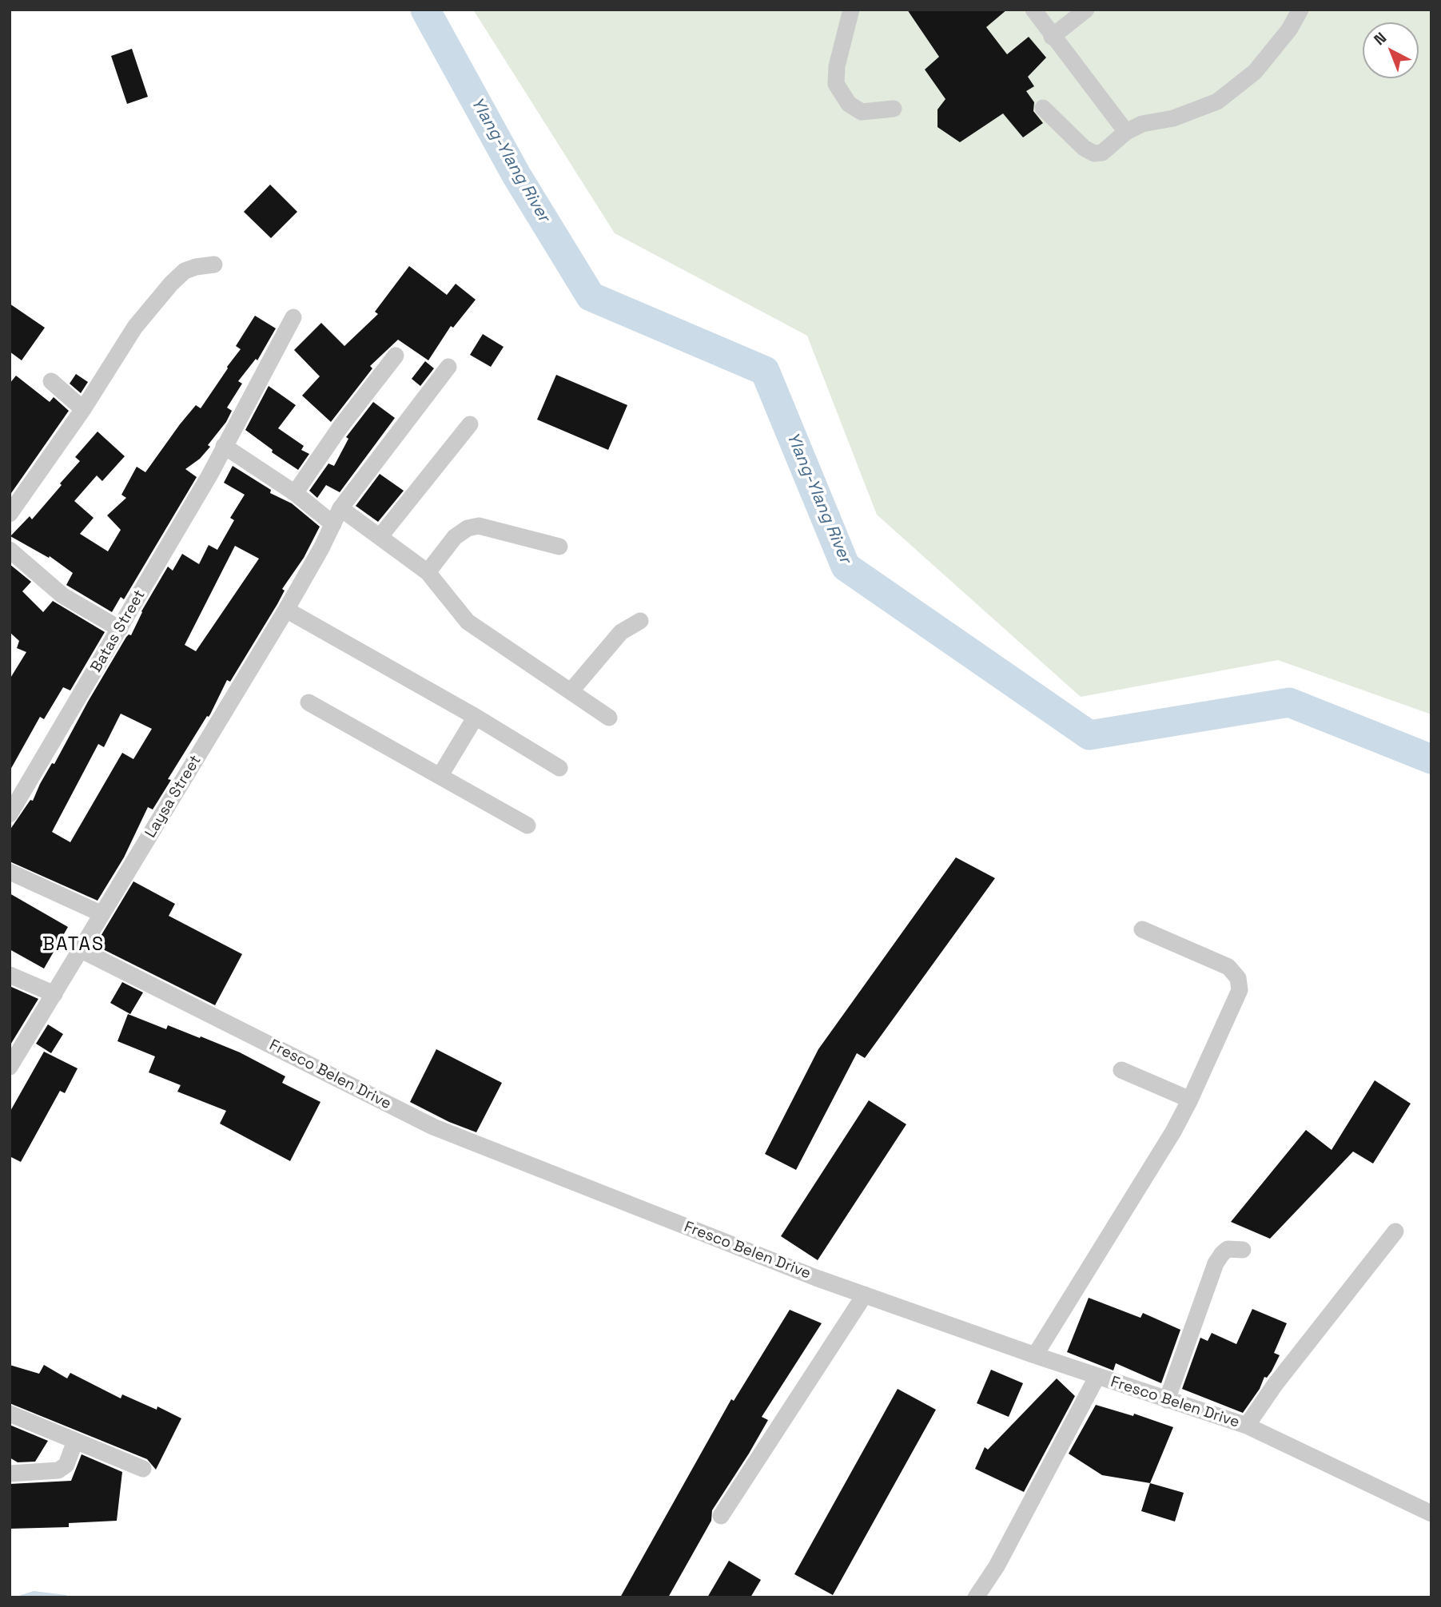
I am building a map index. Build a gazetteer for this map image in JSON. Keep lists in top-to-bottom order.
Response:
{
  "streets": {
    "street": ["Batas Street", "Laysa Street", "Fresco Belen Drive"]
  },
  "crossings": [
    ["Laysa Street", "Fresco Belen Drive"]
  ],
  "districts": ["BATAS"],
  "water": ["Ylang-Ylang River"],
  "north": "top left"
}
